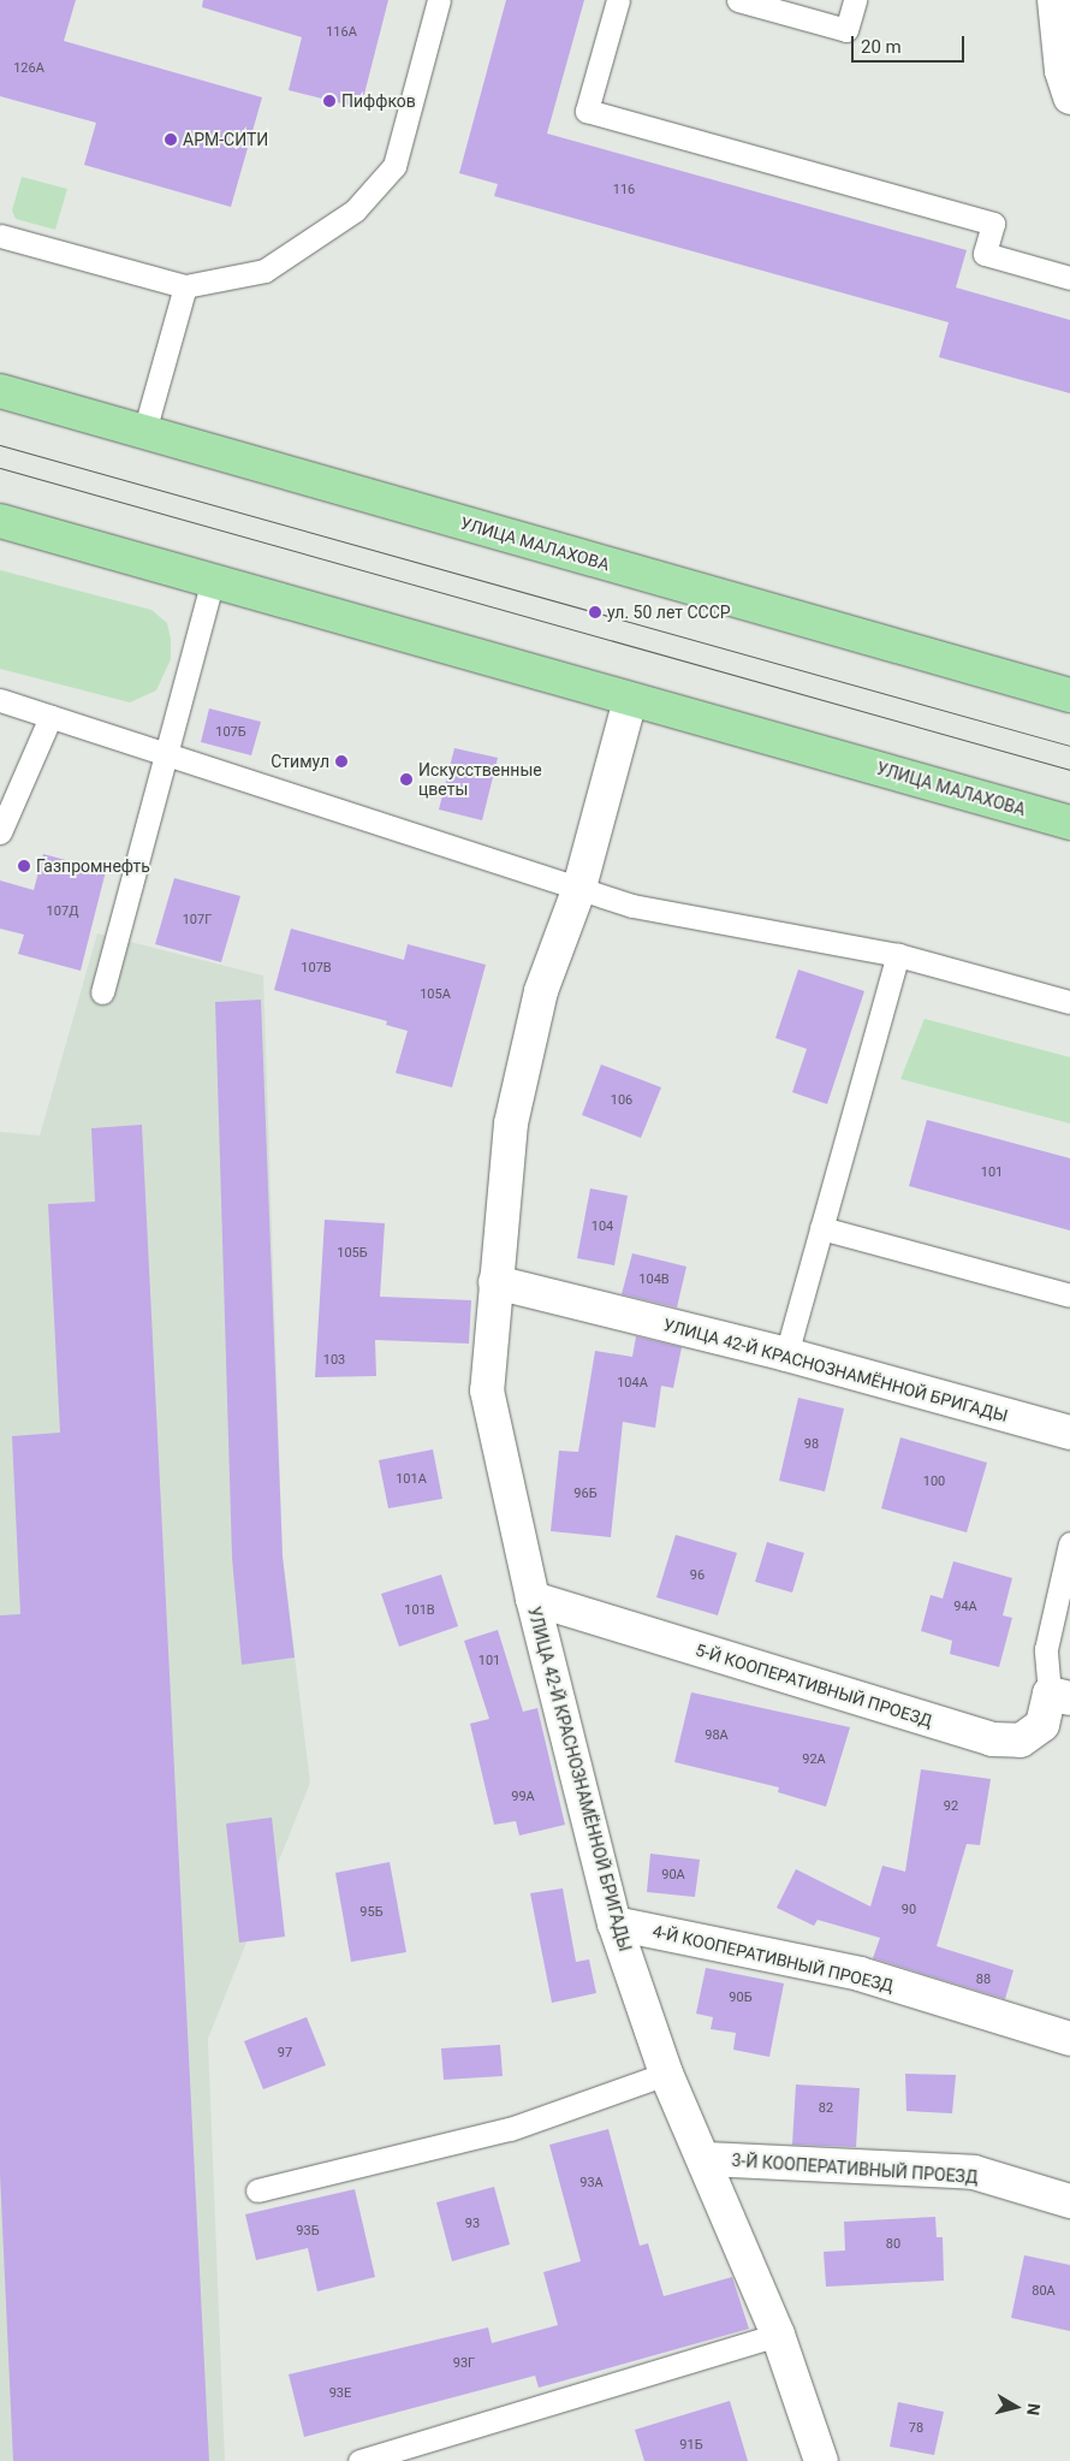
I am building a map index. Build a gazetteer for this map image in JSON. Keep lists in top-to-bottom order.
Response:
{
  "streets": {
    "main road": ["УЛИЦА МАЛАХОВА"],
    "street": [
      "УЛИЦА 42-Й КРАСНОЗНАМЁННОЙ БРИГАДЫ",
      "5-Й КООПЕРАТИВНЫЙ ПРОЕЗД",
      "4-Й КООПЕРАТИВНЫЙ ПРОЕЗД",
      "3-Й КООПЕРАТИВНЫЙ ПРОЕЗД"
    ]
  },
  "crossings": [
    ["УЛИЦА МАЛАХОВА", "УЛИЦА 42-Й КРАСНОЗНАМЁННОЙ БРИГАДЫ"],
    ["УЛИЦА 42-Й КРАСНОЗНАМЁННОЙ БРИГАДЫ", "5-Й КООПЕРАТИВНЫЙ ПРОЕЗД"],
    ["УЛИЦА 42-Й КРАСНОЗНАМЁННОЙ БРИГАДЫ", "4-Й КООПЕРАТИВНЫЙ ПРОЕЗД"],
    ["УЛИЦА 42-Й КРАСНОЗНАМЁННОЙ БРИГАДЫ", "3-Й КООПЕРАТИВНЫЙ ПРОЕЗД"]
  ],
  "places": [
    "Пиффков",
    "АРМ-СИТИ",
    "ул. 50 лет СССР",
    "Стимул",
    "Искусственные цветы",
    "Газпромнефть"
  ],
  "house_numbers": [
    "116А",
    "126А",
    "116",
    "107Б",
    "107Д",
    "107Г",
    "107В",
    "105А",
    "106",
    "101",
    "104",
    "105Б",
    "104В",
    "103",
    "104А",
    "98",
    "101А",
    "100",
    "96Б",
    "96",
    "94А",
    "101В",
    "101",
    "98А",
    "92А",
    "99А",
    "92",
    "90А",
    "90",
    "95Б",
    "88",
    "90Б",
    "97",
    "82",
    "93А",
    "93",
    "93Б",
    "80",
    "80А",
    "93Г",
    "93Е",
    "78",
    "91Б"
  ],
  "scale_bar": "20 m",
  "north": "right"
}
